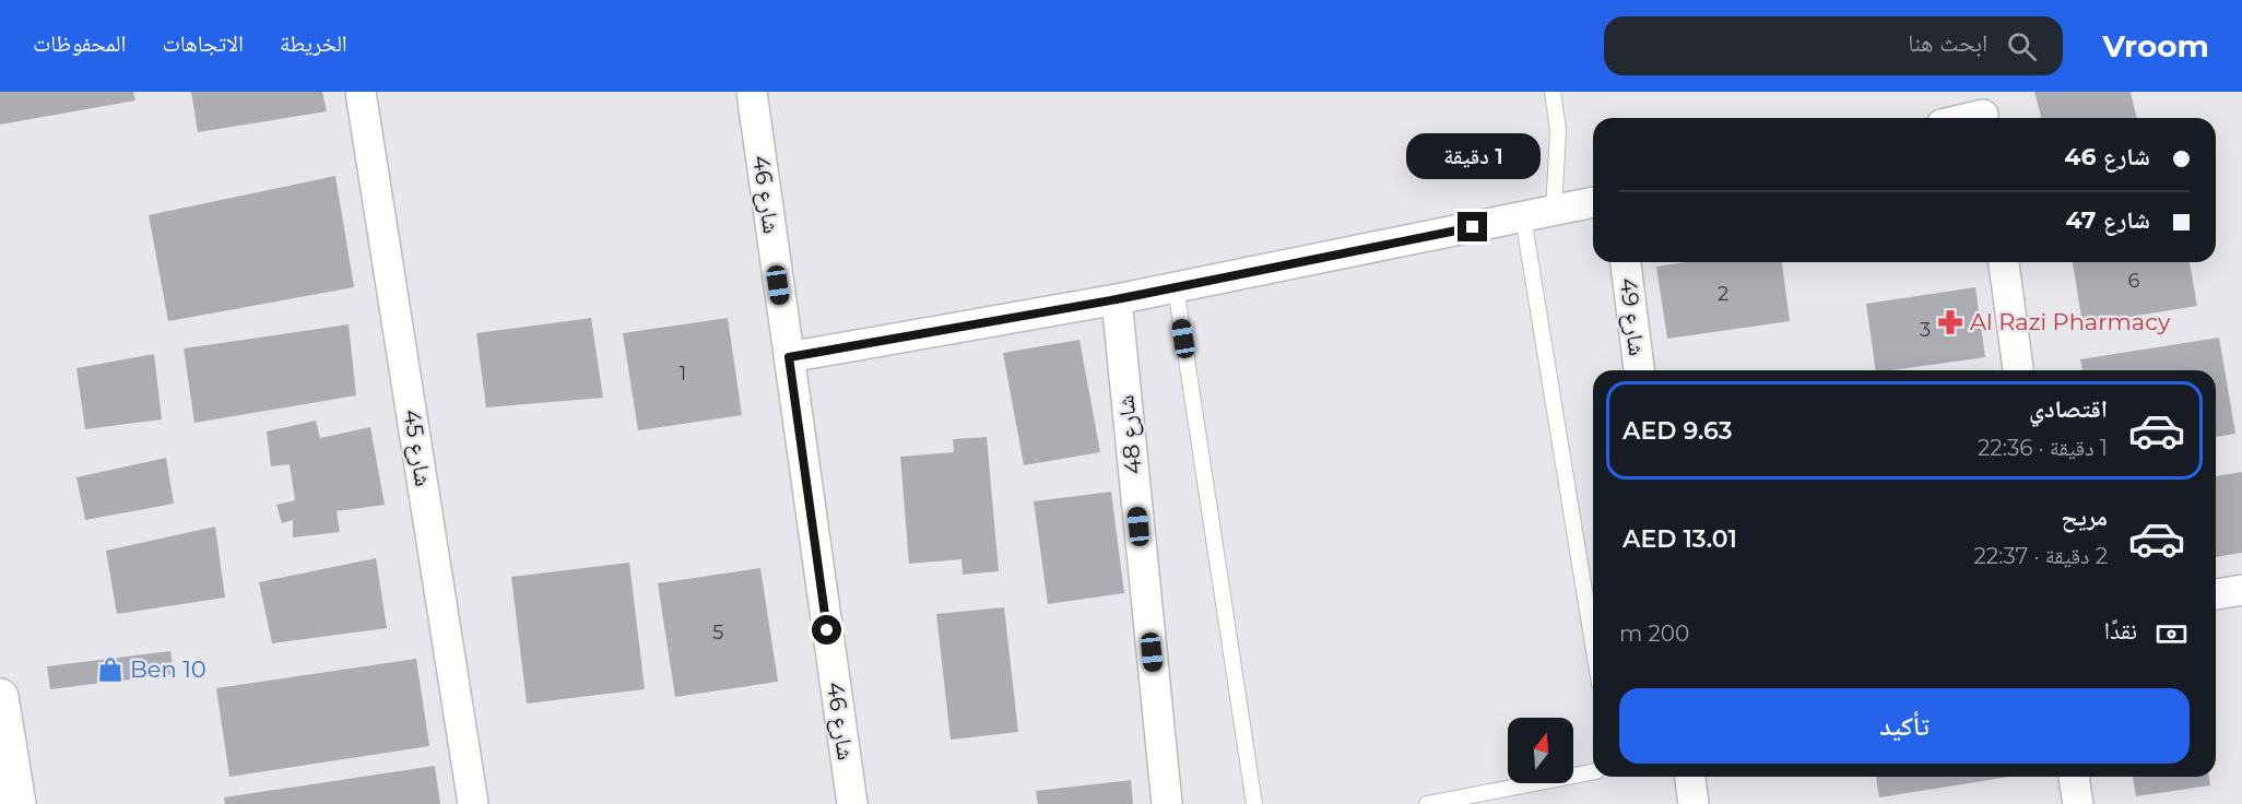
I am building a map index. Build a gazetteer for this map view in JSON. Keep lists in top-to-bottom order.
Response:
{
  "streets": {
    "street": [
      "شارع 46",
      "شارع 49",
      "شارع 48",
      "شارع 45"
    ]
  },
  "places": {
    "pharmacy": ["Al Razi Pharmacy"],
    "shop": ["Ben 10"]
  },
  "house_numbers": [
    "6",
    "2",
    "3",
    "1",
    "5"
  ],
  "north": "top",
  "page": {
    "header": "Vroom",
    "search": "ابحث هنا",
    "nav": ["الخريطة", "الاتجاهات", "المحفوظات"],
    "banner": ["شارع 46", "شارع 47"],
    "bubble": "1 دقيقة",
    "list": [
      {
        "name": "اقتصادي",
        "note": "1 دقيقة · 22:36",
        "value": "AED 9.63"
      },
      {
        "name": "مريح",
        "note": "2 دقيقة · 22:37",
        "value": "AED 13.01"
      }
    ],
    "pay": ["نقدًا", "200 m"],
    "buttons": "تأكيد"
  }
}
